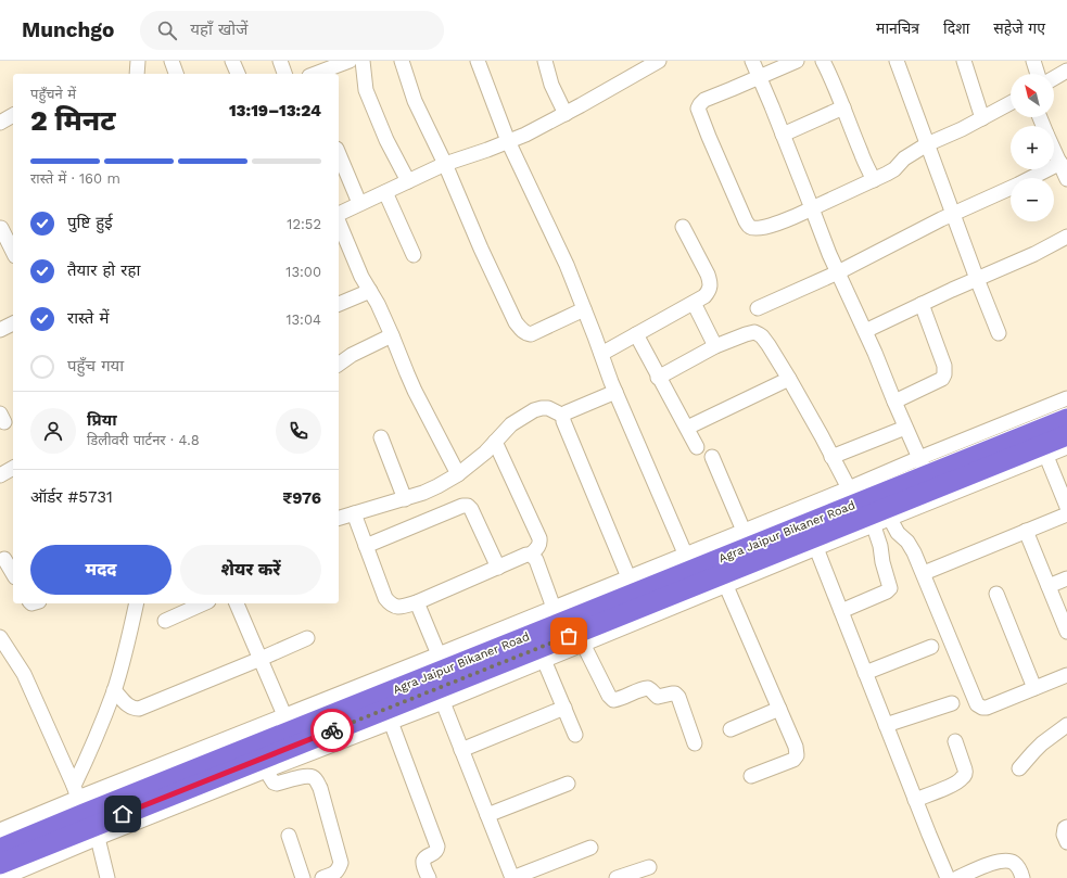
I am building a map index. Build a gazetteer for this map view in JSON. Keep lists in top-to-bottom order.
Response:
{
  "streets": {
    "highway": ["Agra Jaipur Bikaner Road"]
  },
  "north": "top left",
  "page": {
    "header": "Munchgo",
    "search": "यहाँ खोजें",
    "nav": ["मानचित्र", "दिशा", "सहेजे गए"],
    "map_buttons": ["+", "−"],
    "heading": ["2 मिनट", "पहुँचने में", "13:19–13:24"],
    "panel": [
      "प्रिया",
      "डिलीवरी पार्टनर · 4.8",
      "ऑर्डर #5731",
      "₹976"
    ],
    "bar": "रास्ते में · 160 m",
    "list": [
      ["पुष्टि हुई", "12:52"],
      ["तैयार हो रहा", "13:00"],
      ["रास्ते में", "13:04"],
      "पहुँच गया"
    ],
    "buttons": ["मदद", "शेयर करें"]
  }
}
